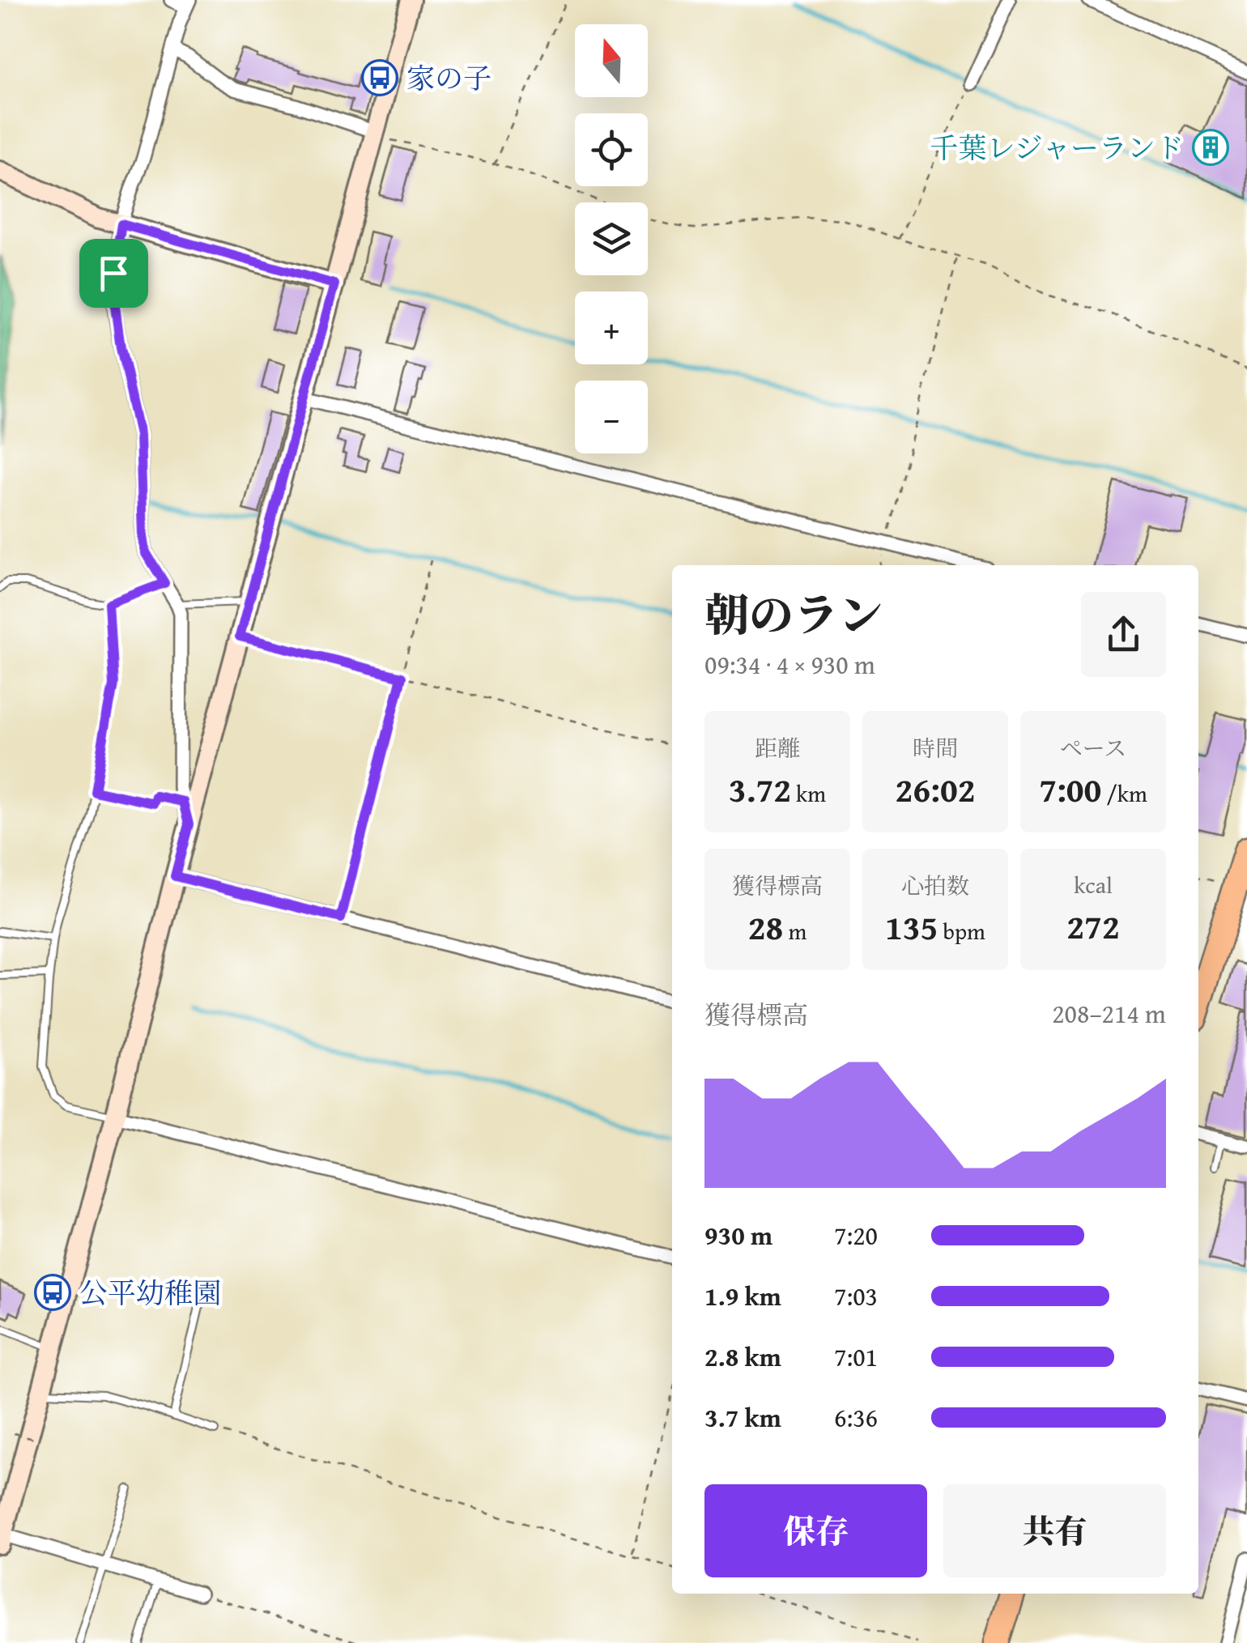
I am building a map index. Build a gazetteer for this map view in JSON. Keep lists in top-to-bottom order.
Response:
{
  "places": {
    "bus stop": ["家の子", "公平幼稚園"],
    "building": ["千葉レジャーランド"]
  },
  "north": "top",
  "page": {
    "map_buttons": ["+", "−"],
    "heading": ["朝のラン", "09:34 · 4 × 930 m"],
    "stats": [
      ["距離", "3.72 km"],
      ["時間", "26:02"],
      ["ペース", "7:00 /km"],
      ["獲得標高", "28 m"],
      ["心拍数", "135 bpm"],
      ["kcal", "272"]
    ],
    "chart": ["獲得標高", "208–214 m"],
    "list": [
      {
        "name": "930 m",
        "note": "7:20"
      },
      {
        "name": "1.9 km",
        "note": "7:03"
      },
      {
        "name": "2.8 km",
        "note": "7:01"
      },
      {
        "name": "3.7 km",
        "note": "6:36"
      }
    ],
    "buttons": ["保存", "共有"]
  }
}
